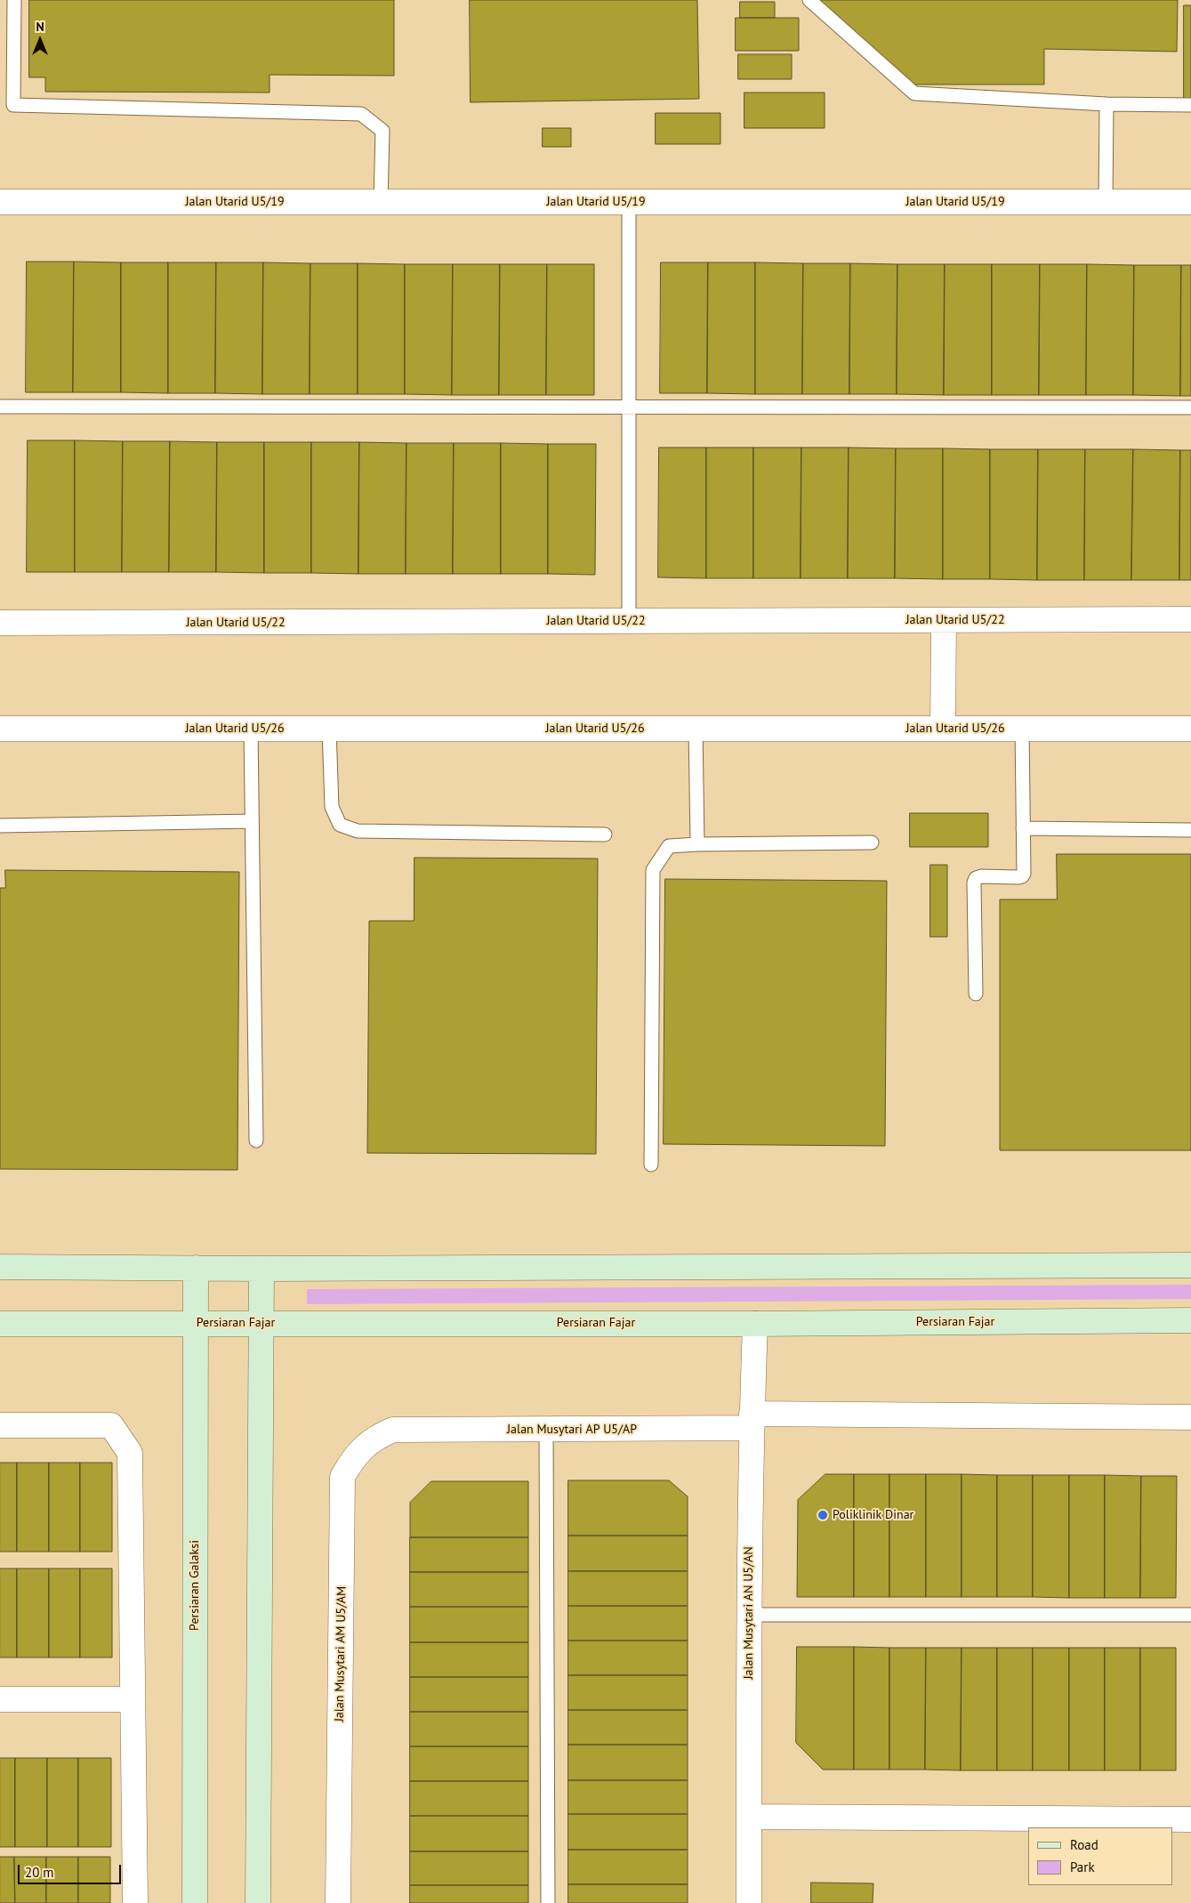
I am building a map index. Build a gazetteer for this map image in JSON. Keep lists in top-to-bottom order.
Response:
{
  "streets": {
    "main road": ["Persiaran Fajar", "Persiaran Galaksi"],
    "street": [
      "Jalan Utarid U5/19",
      "Jalan Utarid U5/22",
      "Jalan Utarid U5/26",
      "Jalan Musytari AP U5/AP",
      "Jalan Musytari AN U5/AN",
      "Jalan Musytari AM U5/AM"
    ]
  },
  "crossings": [
    ["Persiaran Fajar", "Persiaran Galaksi"],
    ["Persiaran Fajar", "Jalan Musytari AN U5/AN"],
    ["Jalan Musytari AP U5/AP", "Jalan Musytari AN U5/AN"],
    ["Jalan Musytari AP U5/AP", "Jalan Musytari AM U5/AM"]
  ],
  "places": ["Poliklinik Dinar"],
  "legend": ["Road", "Park"],
  "scale_bar": "20 m",
  "north": "top"
}
